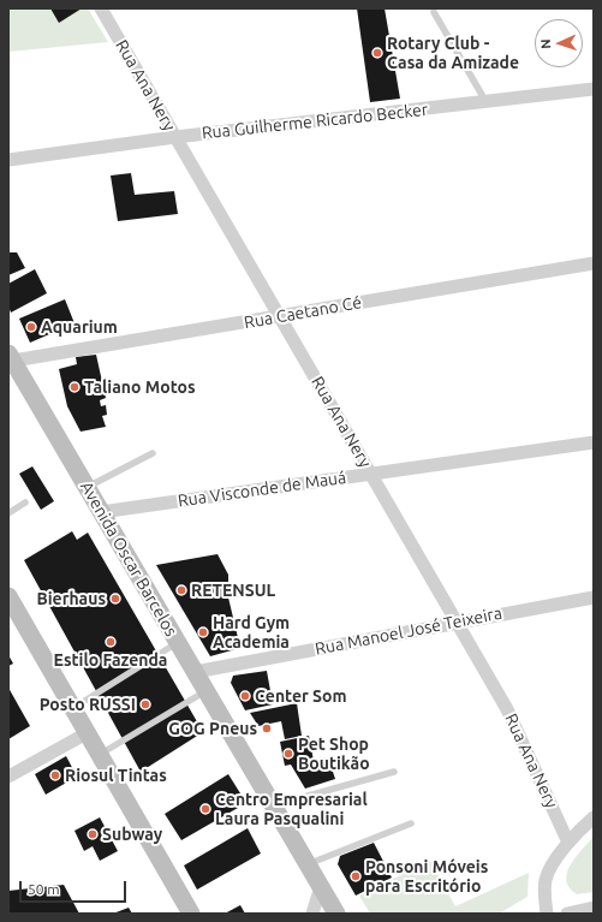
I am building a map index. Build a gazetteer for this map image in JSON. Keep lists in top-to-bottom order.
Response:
{
  "streets": {
    "main road": ["Avenida Oscar Barcelos"],
    "street": [
      "Rua Ana Nery",
      "Rua Guilherme Ricardo Becker",
      "Rua Caetano Cé",
      "Rua Visconde de Mauá",
      "Rua Manoel José Teixeira"
    ]
  },
  "crossings": [
    ["Rua Ana Nery", "Rua Guilherme Ricardo Becker"],
    ["Rua Ana Nery", "Rua Caetano Cé"],
    ["Rua Ana Nery", "Rua Visconde de Mauá"],
    ["Rua Ana Nery", "Rua Manoel José Teixeira"],
    ["Rua Caetano Cé", "Avenida Oscar Barcelos"],
    ["Rua Visconde de Mauá", "Avenida Oscar Barcelos"],
    ["Avenida Oscar Barcelos", "Rua Manoel José Teixeira"]
  ],
  "places": [
    "Rotary Club - Casa da Amizade",
    "Aquarium",
    "Taliano Motos",
    "RETENSUL",
    "Bierhaus",
    "Hard Gym Academia",
    "Estilo Fazenda",
    "Center Som",
    "Posto RUSSI",
    "GOG Pneus",
    "Pet Shop Boutikão",
    "Riosul Tintas",
    "Centro Empresarial Laura Pasqualini",
    "Subway",
    "Ponsoni Móveis para Escritório"
  ],
  "scale_bar": "50 m",
  "north": "left"
}
